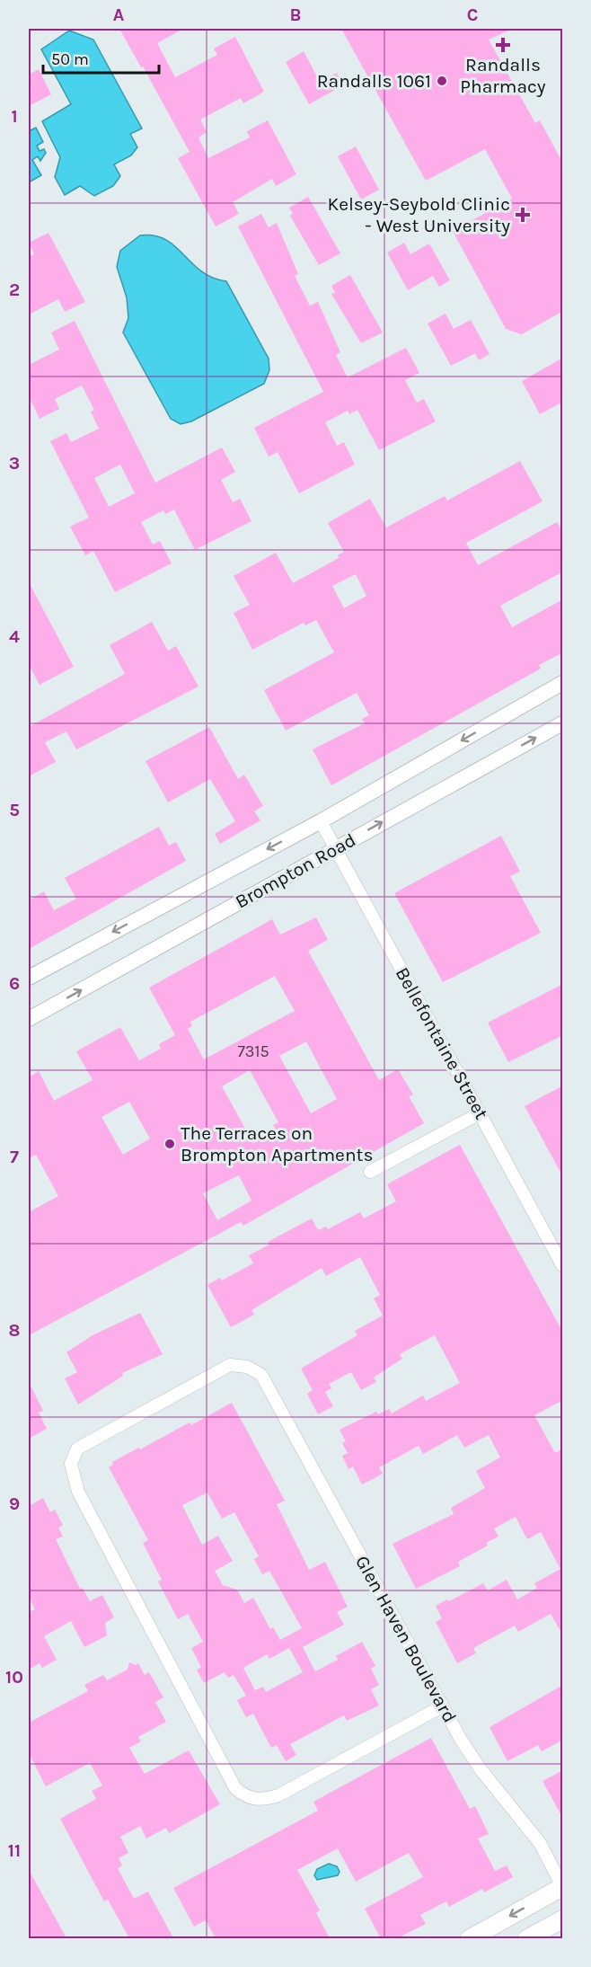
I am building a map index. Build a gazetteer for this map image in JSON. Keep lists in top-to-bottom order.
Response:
{
  "streets": {
    "street": ["Brompton Road", "Bellefontaine Street", "Glen Haven Boulevard"]
  },
  "crossings": [
    ["Brompton Road", "Bellefontaine Street"]
  ],
  "places": {
    "health": ["Randalls Pharmacy", "Kelsey-Seybold Clinic - West University"],
    "other": ["Randalls 1061", "The Terraces on Brompton Apartments"]
  },
  "house_numbers": ["7315"],
  "scale_bar": "50 m",
  "grid": {
    "columns": ["A", "B", "C"],
    "rows": [
      "1",
      "2",
      "3",
      "4",
      "5",
      "6",
      "7",
      "8",
      "9",
      "10",
      "11"
    ]
  }
}
